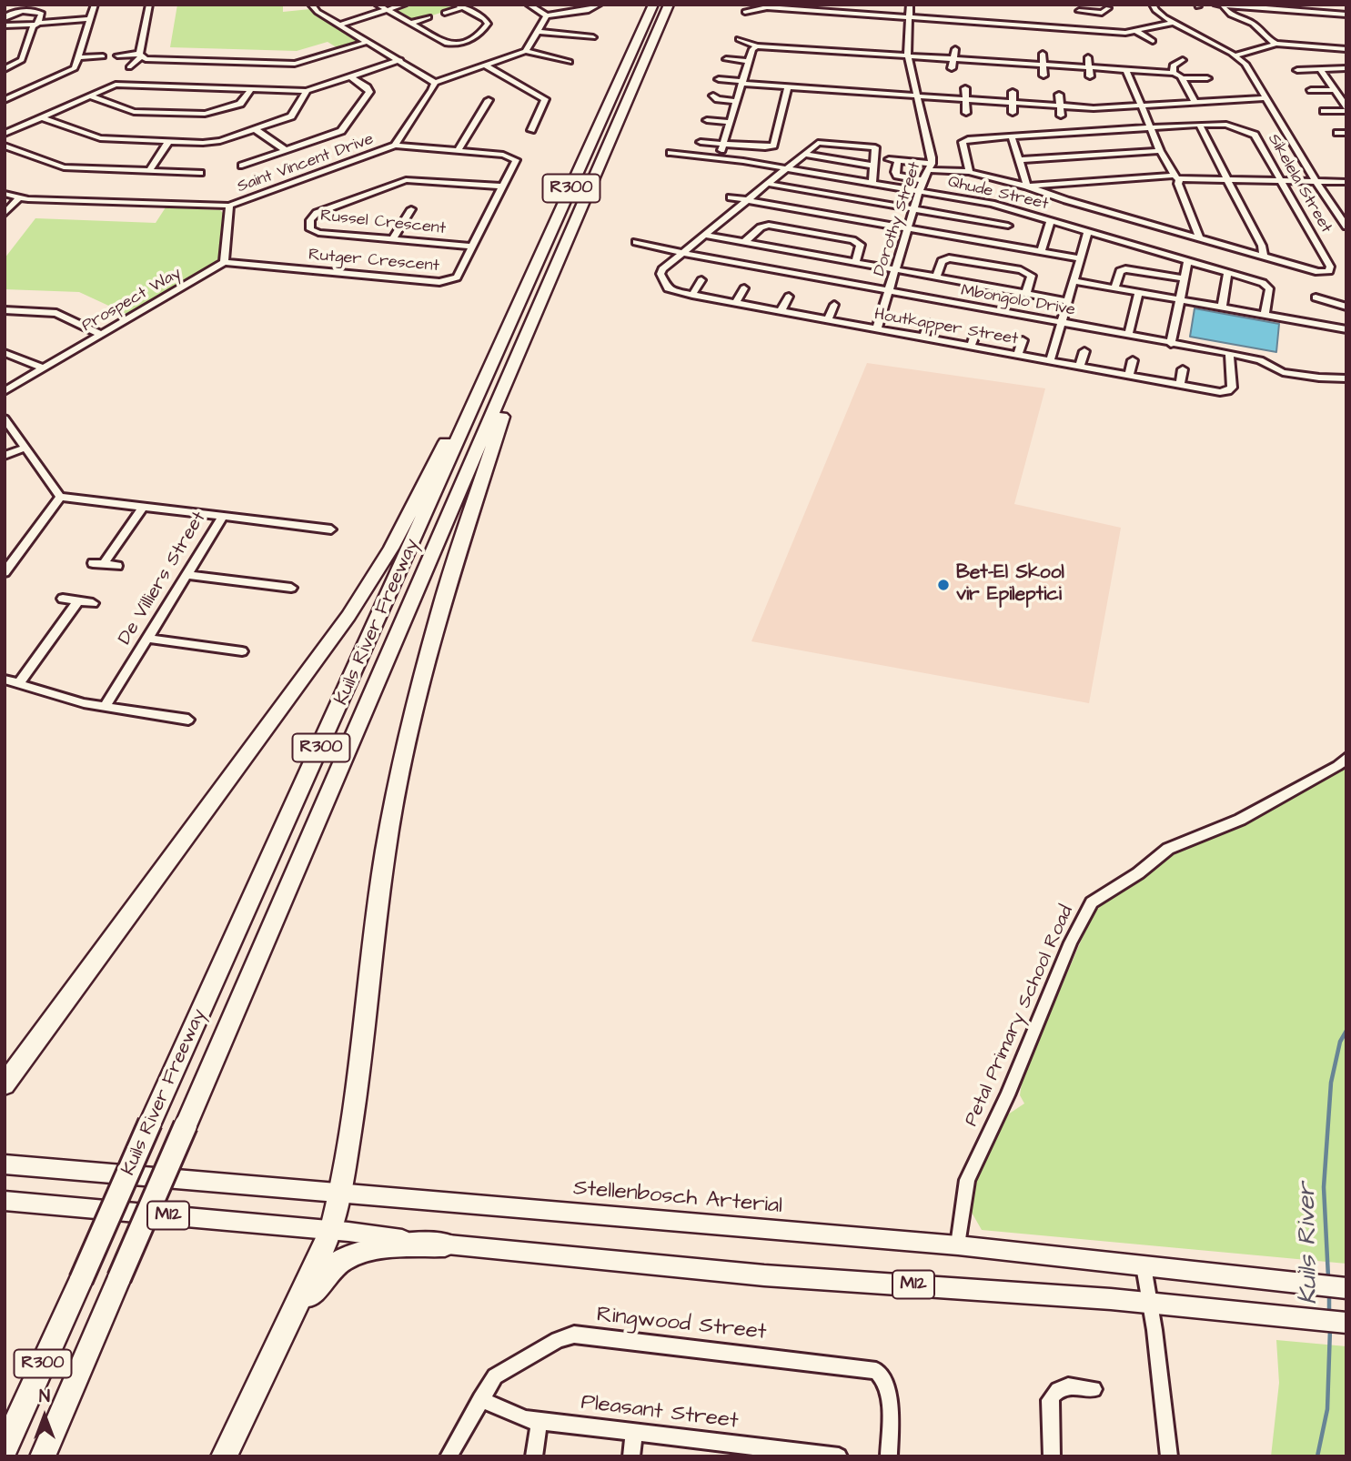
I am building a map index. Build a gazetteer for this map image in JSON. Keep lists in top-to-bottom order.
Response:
{
  "streets": {
    "highway": ["R300", "Kuils River Freeway"],
    "main road": ["Stellenbosch Arterial", "M12"],
    "street": [
      "Saint Vincent Drive",
      "Sikelela Street",
      "Qhude Street",
      "Dorothy Street",
      "Russel Crescent",
      "Rutger Crescent",
      "Prospect Way",
      "Mbongolo Drive",
      "Houtkapper Street",
      "De Villiers Street",
      "Petal Primary School Road",
      "Ringwood Street",
      "Pleasant Street"
    ]
  },
  "crossings": [
    ["Saint Vincent Drive", "Rutger Crescent"],
    ["Sikelela Street", "Dorothy Street"],
    ["Qhude Street", "Dorothy Street"],
    ["Dorothy Street", "Mbongolo Drive"],
    ["Dorothy Street", "Houtkapper Street"],
    ["Russel Crescent", "Rutger Crescent"],
    ["Rutger Crescent", "Prospect Way"],
    ["Mbongolo Drive", "Houtkapper Street"],
    ["Petal Primary School Road", "Stellenbosch Arterial"],
    ["Ringwood Street", "Pleasant Street"]
  ],
  "water": ["Kuils River"],
  "places": ["Bet-El Skool vir Epileptici"],
  "north": "top"
}
